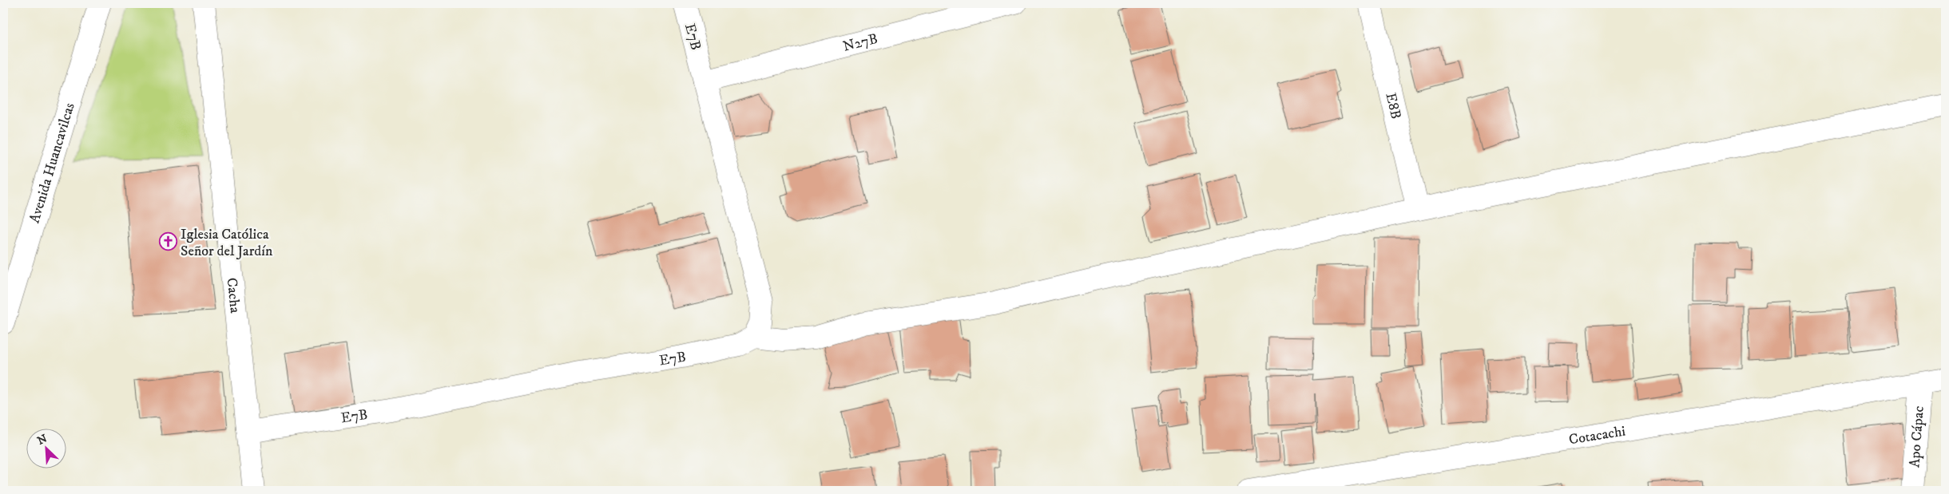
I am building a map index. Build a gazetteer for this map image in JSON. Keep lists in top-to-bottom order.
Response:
{
  "streets": {
    "street": [
      "E7B",
      "N27B",
      "E8B",
      "Avenida Huancavilcas",
      "Cacha",
      "Cotacachi",
      "Apo Cápac"
    ]
  },
  "crossings": [
    ["E7B", "N27B"],
    ["E7B", "Cacha"],
    ["Cotacachi", "Apo Cápac"]
  ],
  "places": {
    "church": ["Iglesia Católica Señor del Jardín"]
  },
  "north": "top left"
}
